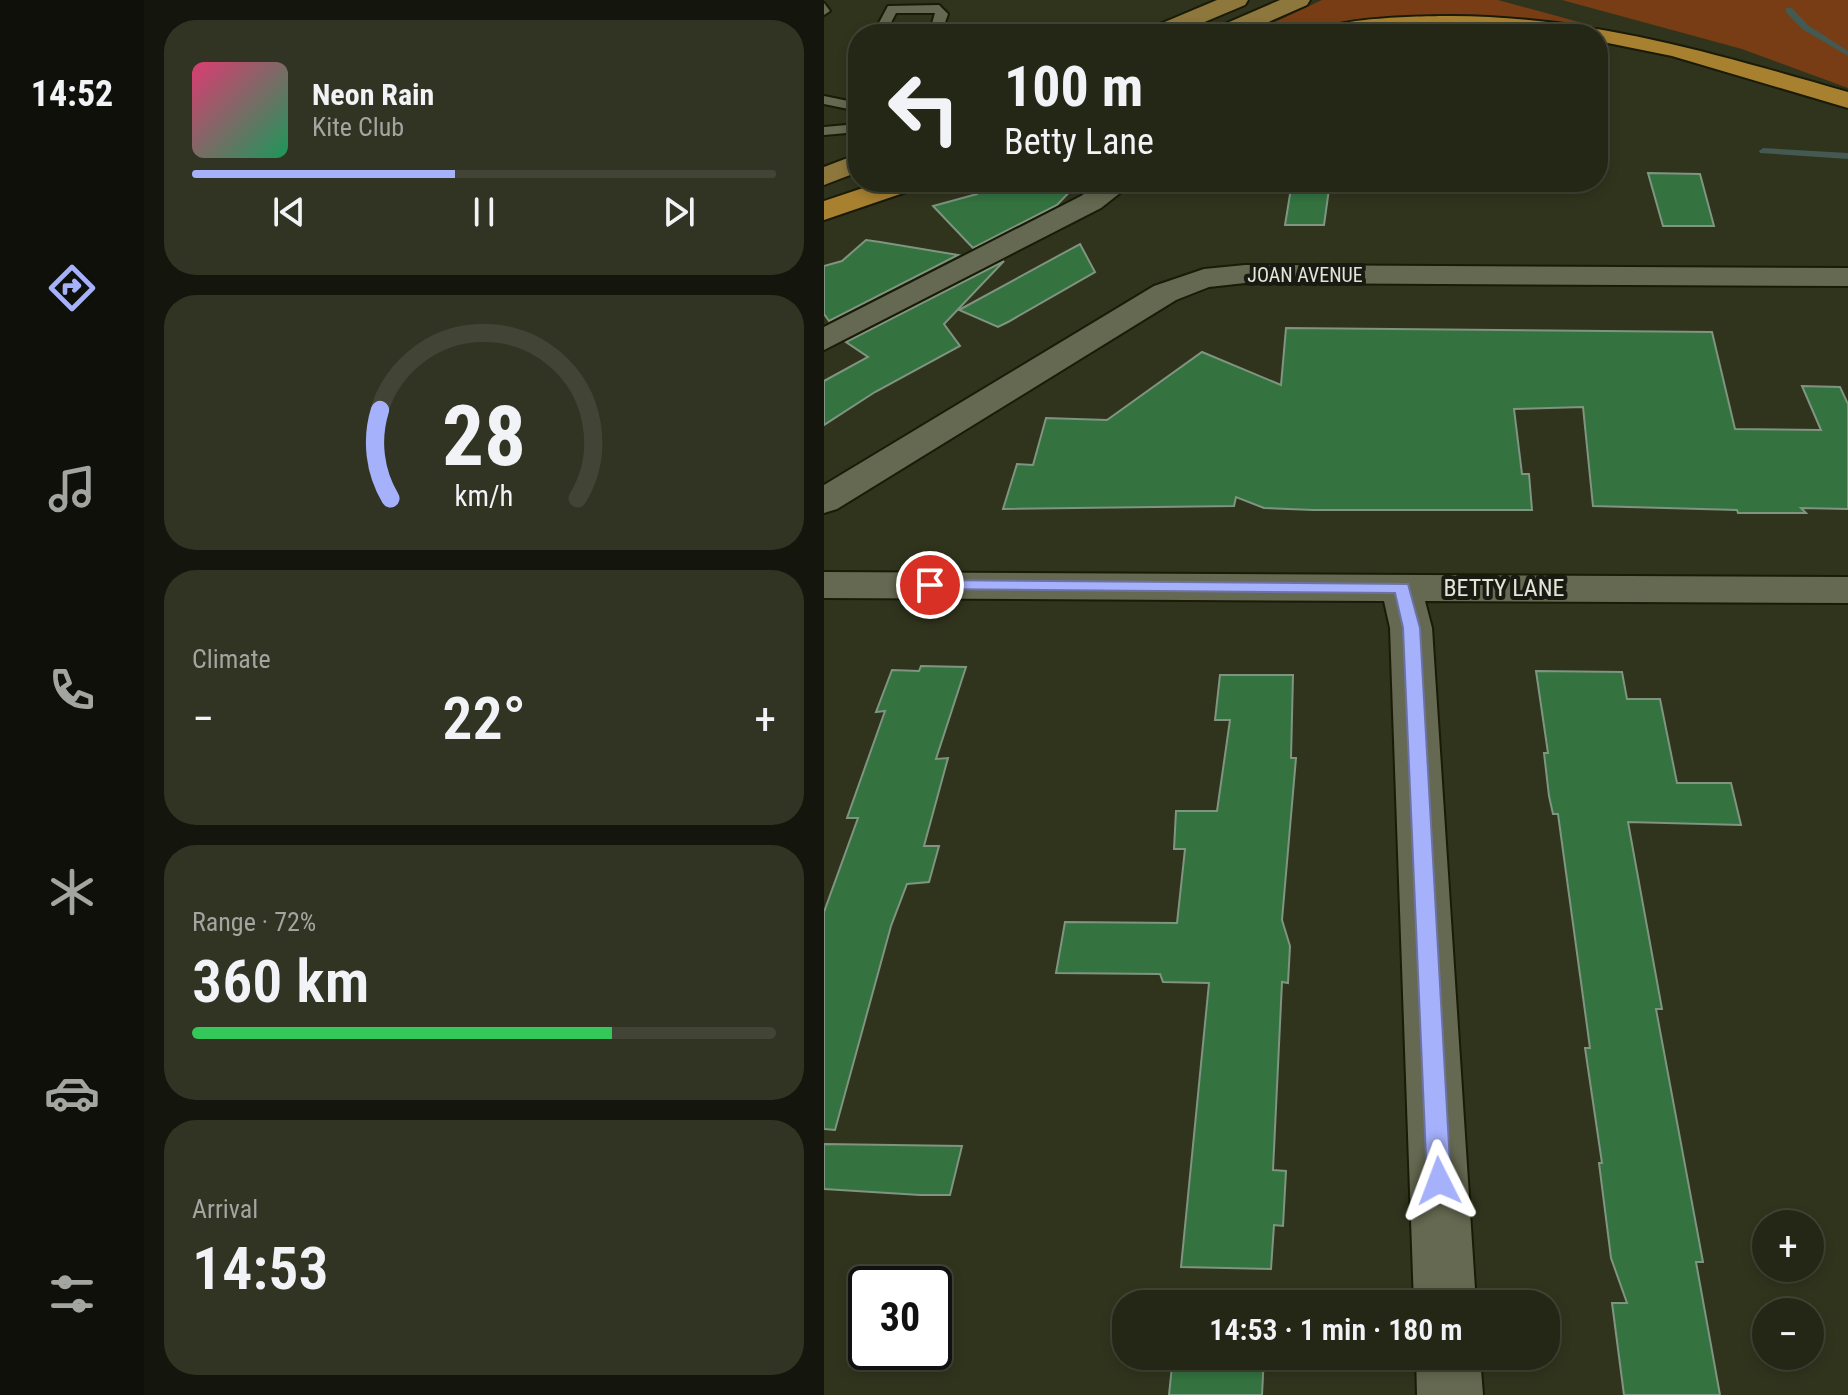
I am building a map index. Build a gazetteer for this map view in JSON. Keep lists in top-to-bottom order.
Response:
{
  "streets": {
    "street": ["JOAN AVENUE", "BETTY LANE"]
  },
  "page": {
    "tabs": "14:52",
    "turn": ["100 m", "Betty Lane"],
    "song": ["Neon Rain", "Kite Club"],
    "tile": [
      "Climate",
      ["Range · 72%", "360 km"],
      ["Arrival", "14:53"]
    ],
    "heat": ["−", "22°", "+"],
    "map_buttons": ["+", "−"],
    "limit": "30",
    "trip": "14:53 · 1 min · 180 m",
    "gauge": ["28", "km/h"]
  }
}
